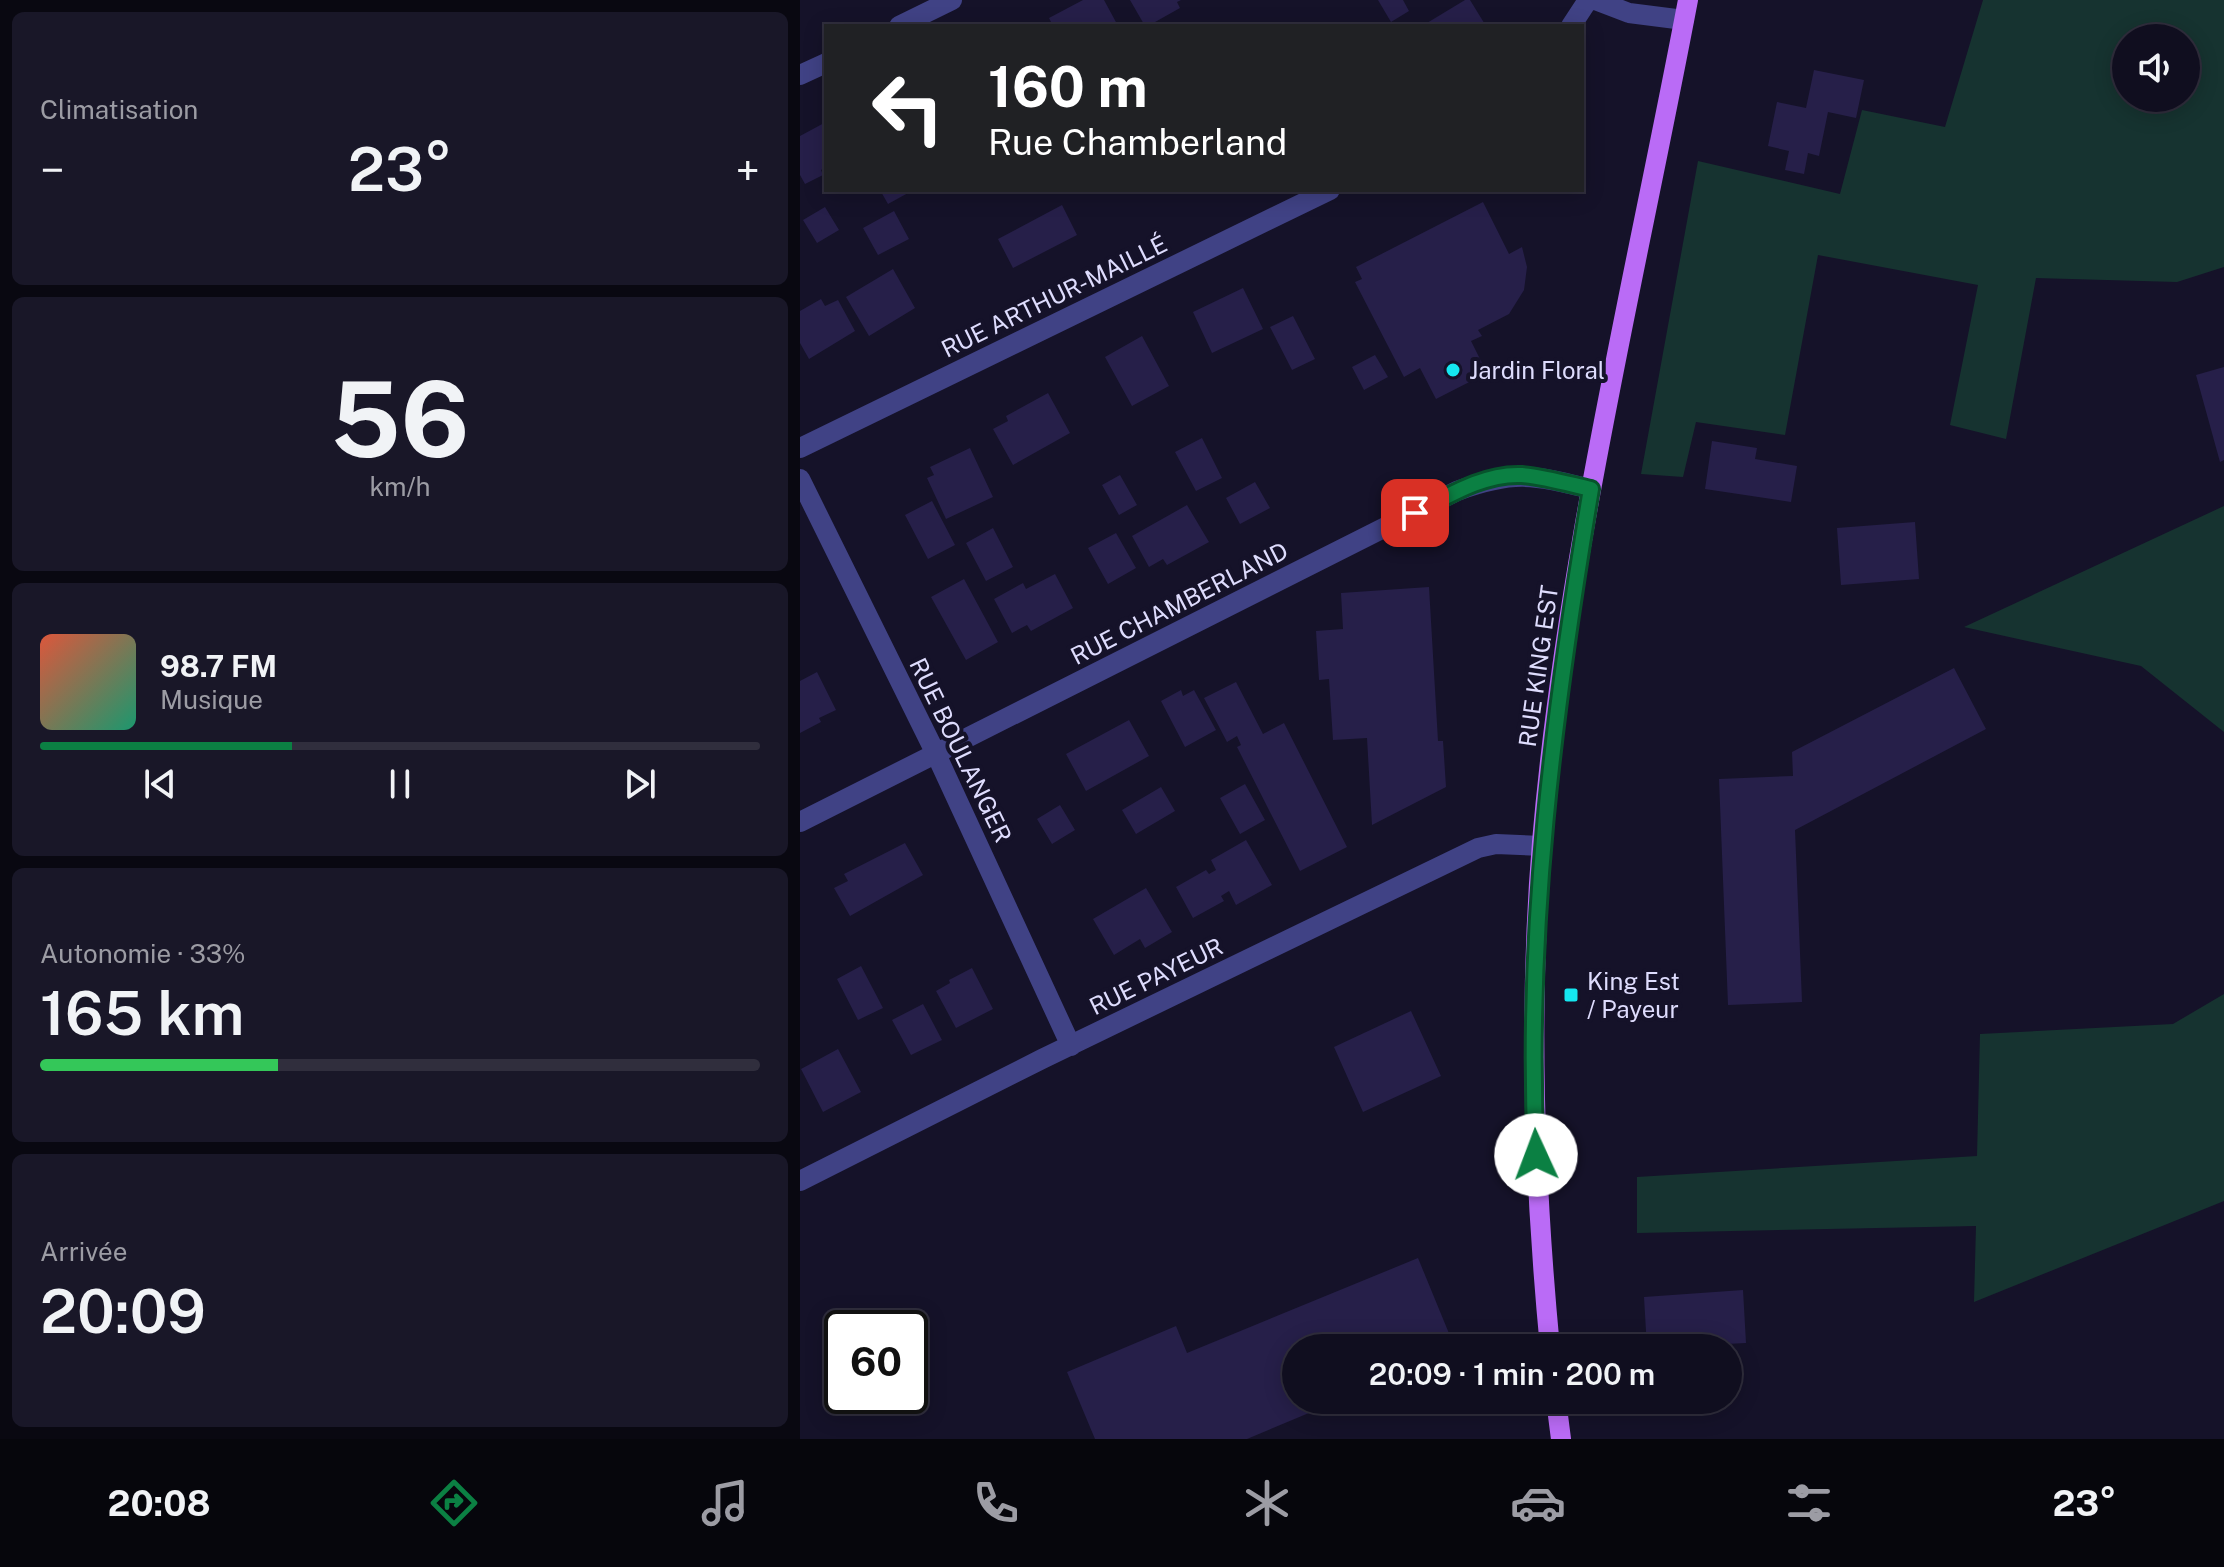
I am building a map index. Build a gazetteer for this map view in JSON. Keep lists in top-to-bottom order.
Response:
{
  "streets": {
    "main road": ["RUE KING EST"],
    "street": [
      "RUE ARTHUR-MAILLÉ",
      "RUE CHAMBERLAND",
      "RUE BOULANGER",
      "RUE PAYEUR"
    ]
  },
  "crossings": [
    ["RUE CHAMBERLAND", "RUE KING EST"],
    ["RUE CHAMBERLAND", "RUE BOULANGER"],
    ["RUE KING EST", "RUE PAYEUR"],
    ["RUE BOULANGER", "RUE PAYEUR"]
  ],
  "places": {
    "other": ["Jardin Floral"],
    "transit": ["King Est / Payeur"]
  },
  "page": {
    "tile": [
      "Climatisation",
      ["56", "km/h"],
      ["Autonomie · 33%", "165 km"],
      ["Arrivée", "20:09"]
    ],
    "turn": ["160 m", "Rue Chamberland"],
    "heat": ["−", "23°", "+"],
    "song": ["98.7 FM", "Musique"],
    "limit": "60",
    "trip": "20:09 · 1 min · 200 m",
    "tabs": ["20:08", "23°"]
  }
}
